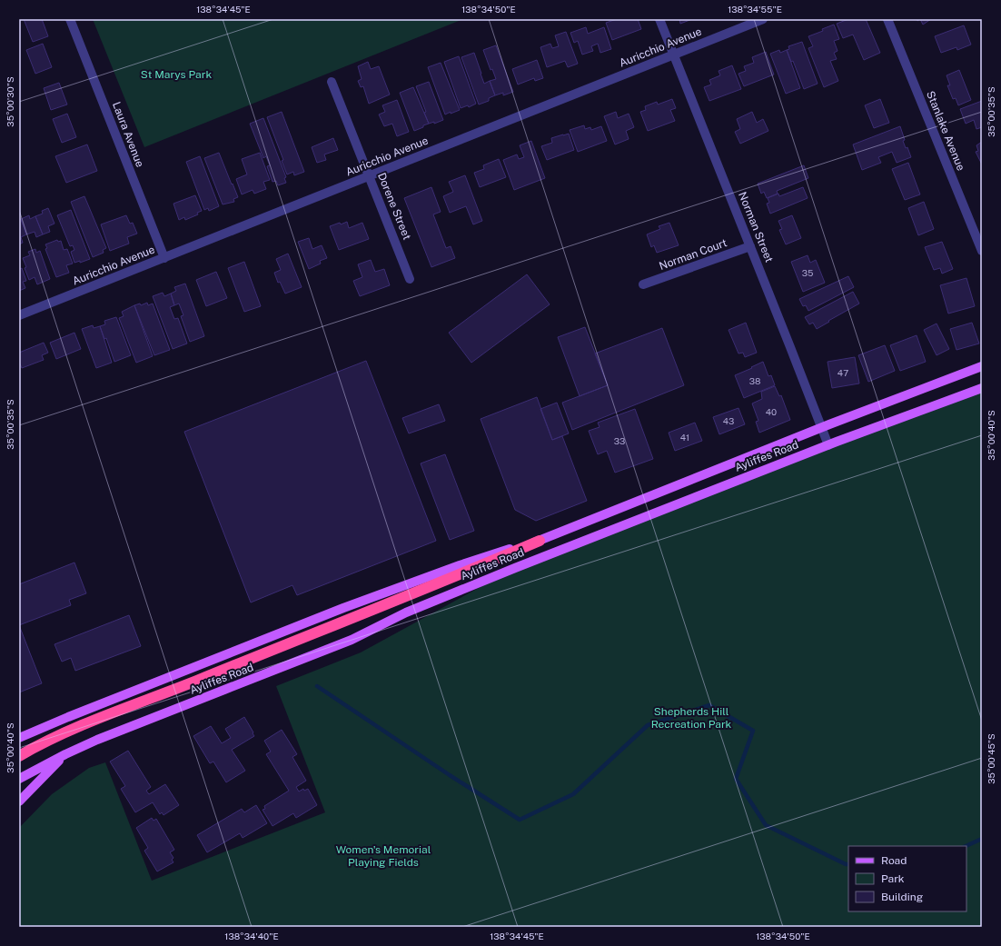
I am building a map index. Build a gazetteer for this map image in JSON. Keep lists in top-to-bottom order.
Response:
{
  "streets": {
    "main road": ["Ayliffes Road"],
    "street": [
      "Auricchio Avenue",
      "Stanlake Avenue",
      "Laura Avenue",
      "Dorene Street",
      "Norman Street",
      "Norman Court"
    ]
  },
  "crossings": [
    ["Auricchio Avenue", "Laura Avenue"],
    ["Auricchio Avenue", "Dorene Street"],
    ["Auricchio Avenue", "Norman Street"],
    ["Norman Street", "Norman Court"],
    ["Norman Street", "Ayliffes Road"]
  ],
  "parks": ["St Marys Park", "Shepherds Hill Recreation Park", "Women's Memorial Playing Fields"],
  "house_numbers": [
    "35",
    "47",
    "38",
    "40",
    "43",
    "41",
    "33"
  ],
  "legend": ["Road", "Park", "Building"],
  "coordinates": [
    "138°34'45\"E",
    "138°34'50\"E",
    "138°34'55\"E",
    "35°00'30\"S",
    "35°00'35\"S",
    "35°00'40\"S",
    "35°00'45\"S",
    "138°34'40\"E"
  ]
}
